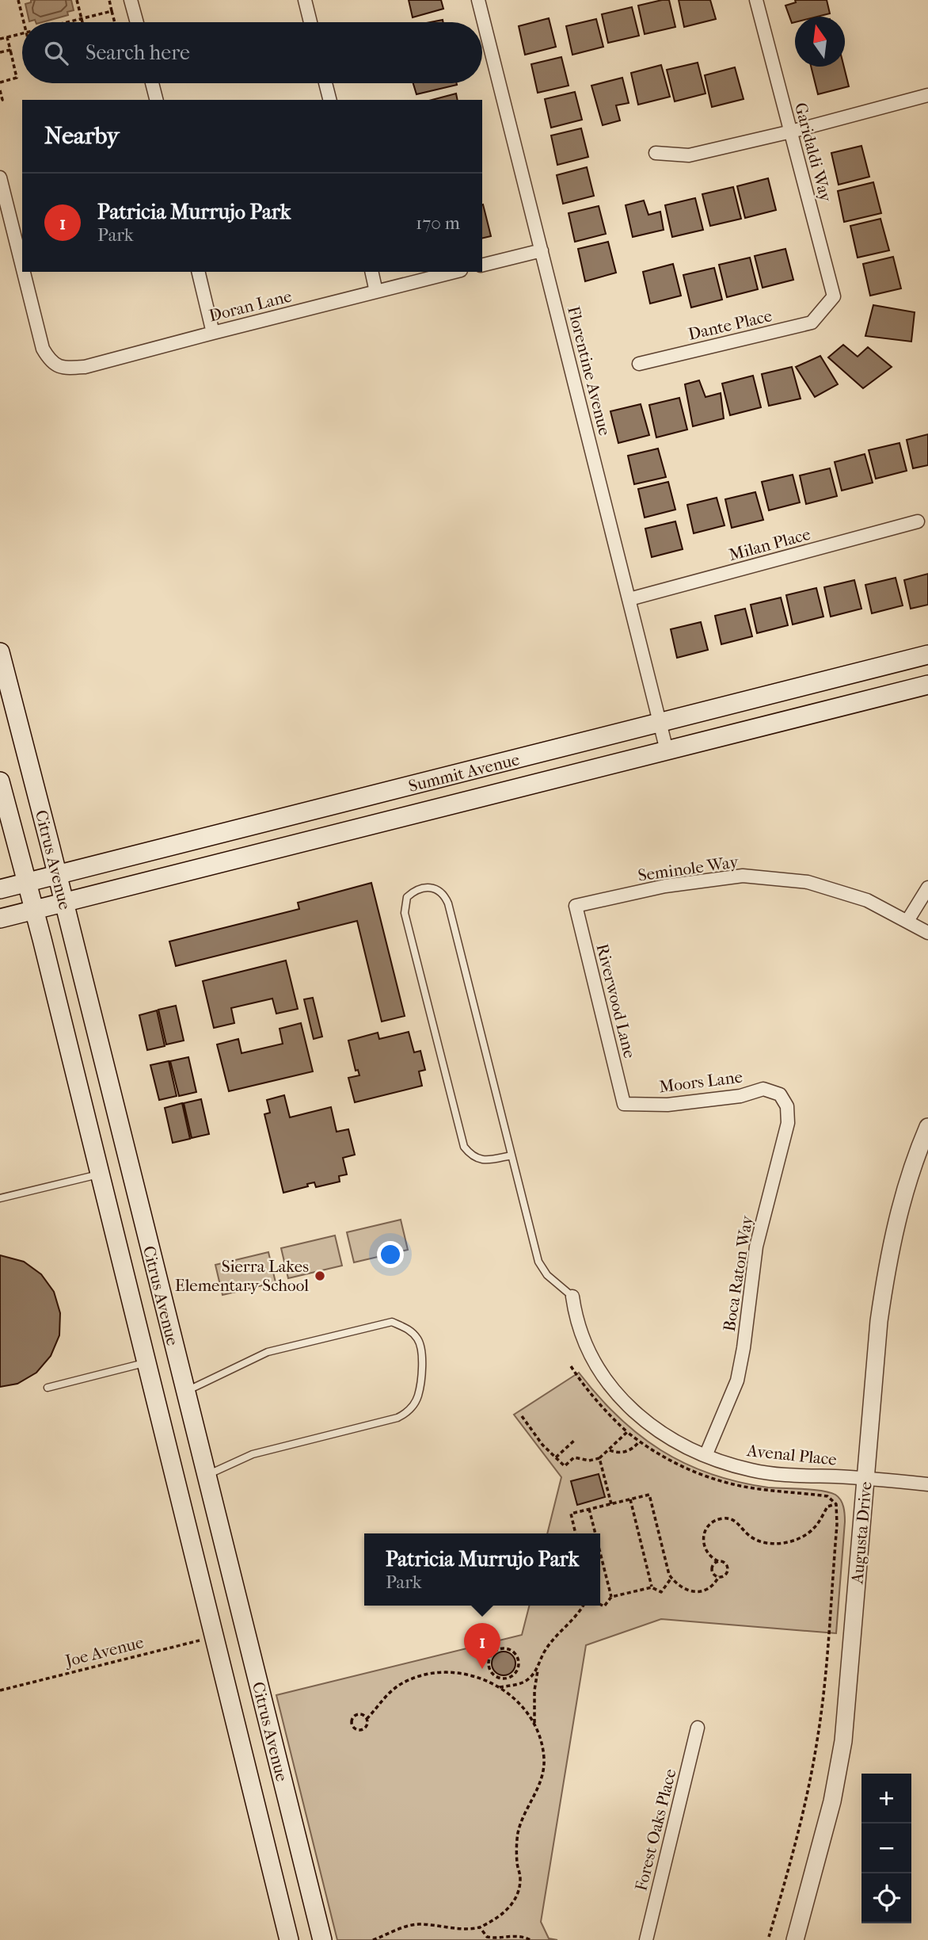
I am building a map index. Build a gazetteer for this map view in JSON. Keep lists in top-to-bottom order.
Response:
{
  "streets": {
    "main road": ["Summit Avenue", "Citrus Avenue"],
    "street": [
      "Garidaldi Way",
      "Doran Lane",
      "Dante Place",
      "Florentine Avenue",
      "Milan Place",
      "Seminole Way",
      "Riverwood Lane",
      "Moors Lane",
      "Boca Raton Way",
      "Avenal Place",
      "Augusta Drive",
      "Forest Oaks Place"
    ],
    "path": ["Joe Avenue"]
  },
  "crossings": [
    ["Garidaldi Way", "Dante Place"],
    ["Florentine Avenue", "Milan Place"],
    ["Florentine Avenue", "Summit Avenue"],
    ["Summit Avenue", "Citrus Avenue"],
    ["Citrus Avenue", "Joe Avenue"],
    ["Seminole Way", "Riverwood Lane"],
    ["Riverwood Lane", "Moors Lane"],
    ["Moors Lane", "Boca Raton Way"],
    ["Boca Raton Way", "Avenal Place"],
    ["Avenal Place", "Augusta Drive"]
  ],
  "places": ["Sierra Lakes Elementary School"],
  "north": "top",
  "page": {
    "search": "Search here",
    "heading": "Nearby",
    "list": [
      {
        "mark": "1",
        "name": "Patricia Murrujo Park",
        "note": "Park",
        "value": "170 m"
      }
    ],
    "popup": ["Patricia Murrujo Park", "Park"],
    "pins": "1",
    "map_buttons": ["+", "−"]
  }
}
